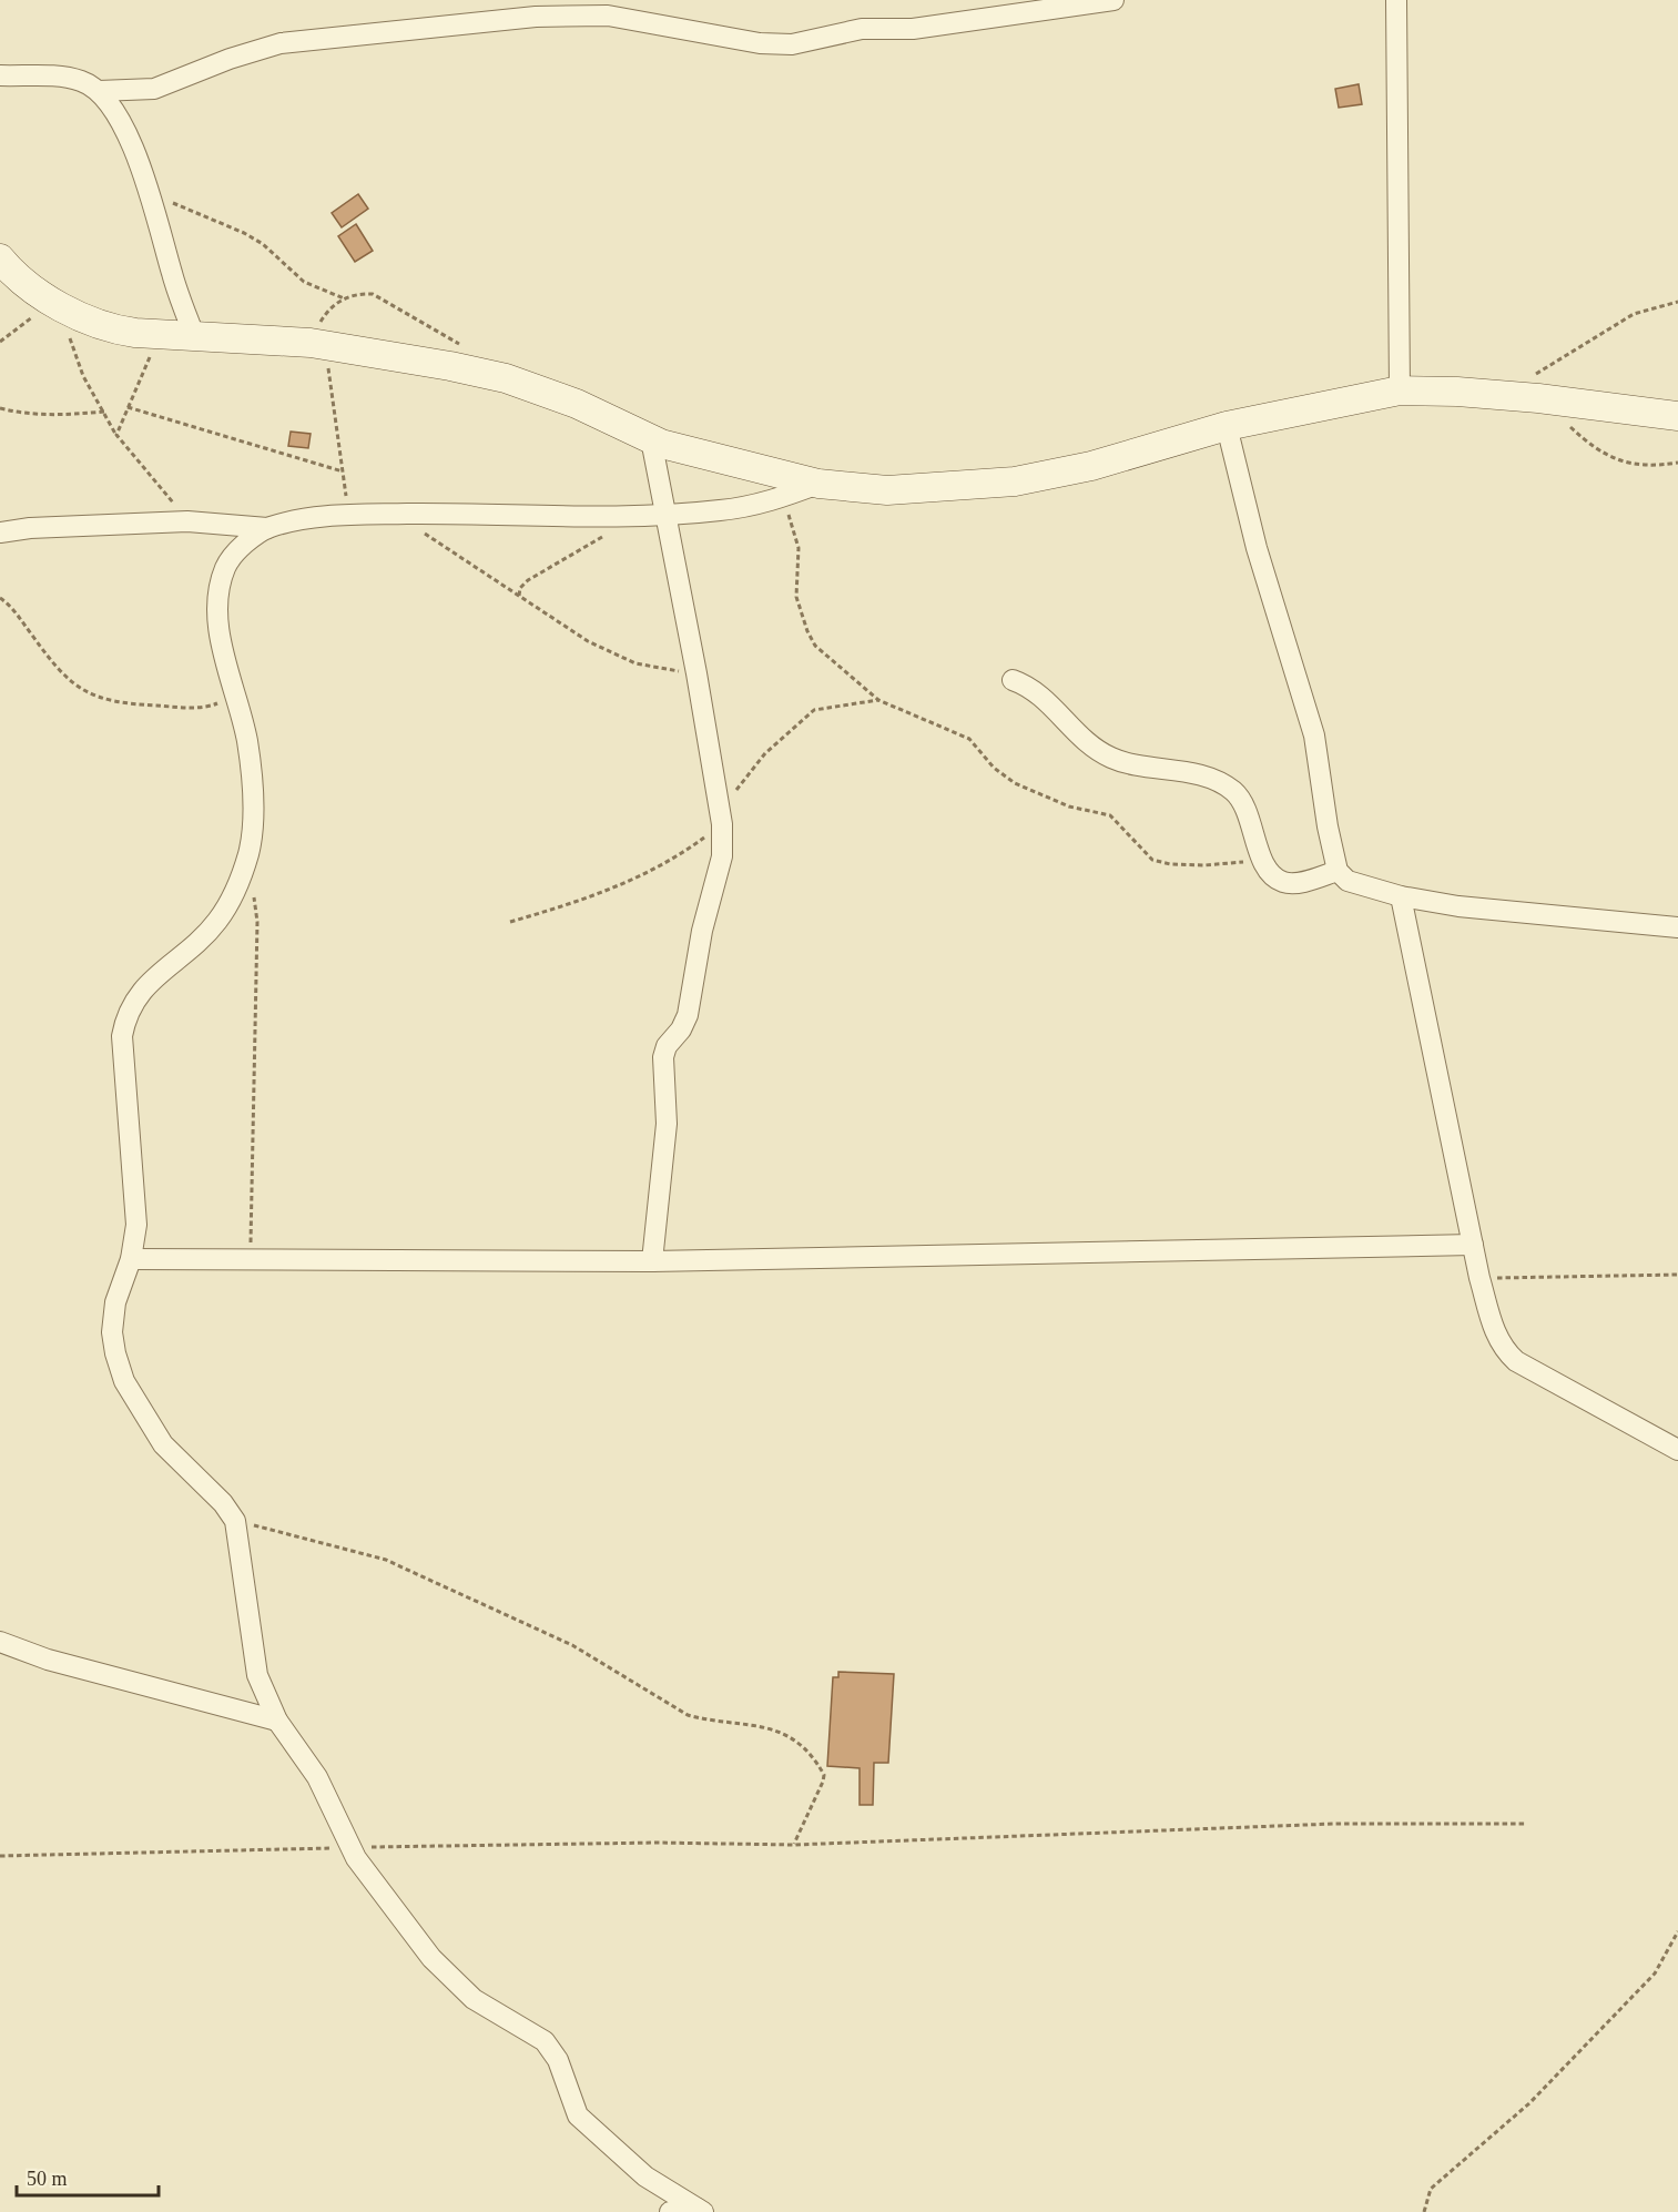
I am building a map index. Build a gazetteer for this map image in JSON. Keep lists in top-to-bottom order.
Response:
{
  "scale_bar": "50 m"
}
